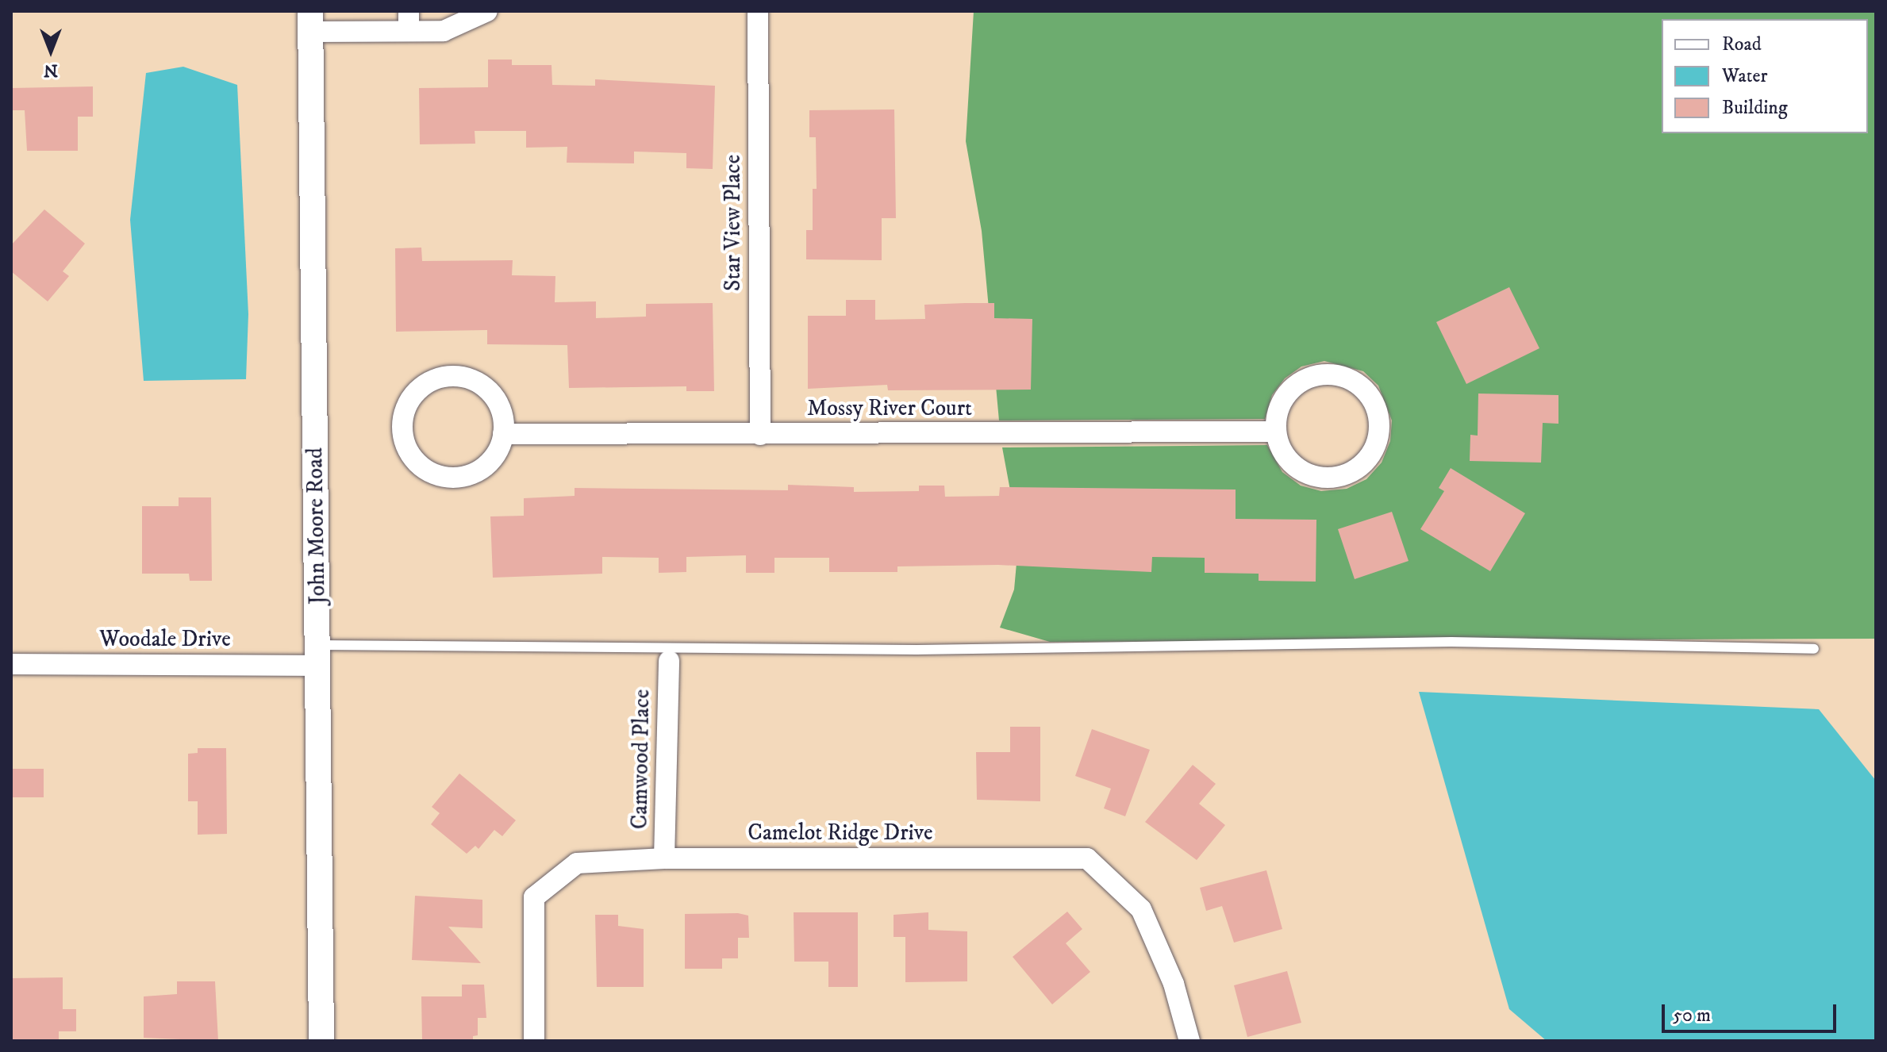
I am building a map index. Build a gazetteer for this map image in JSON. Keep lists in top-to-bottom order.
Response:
{
  "streets": {
    "street": [
      "Star View Place",
      "Mossy River Court",
      "John Moore Road",
      "Woodale Drive",
      "Camwood Place",
      "Camelot Ridge Drive"
    ]
  },
  "crossings": [
    ["Star View Place", "Mossy River Court"],
    ["John Moore Road", "Woodale Drive"],
    ["Camwood Place", "Camelot Ridge Drive"]
  ],
  "legend": ["Road", "Water", "Building"],
  "scale_bar": "50 m",
  "north": "bottom"
}
